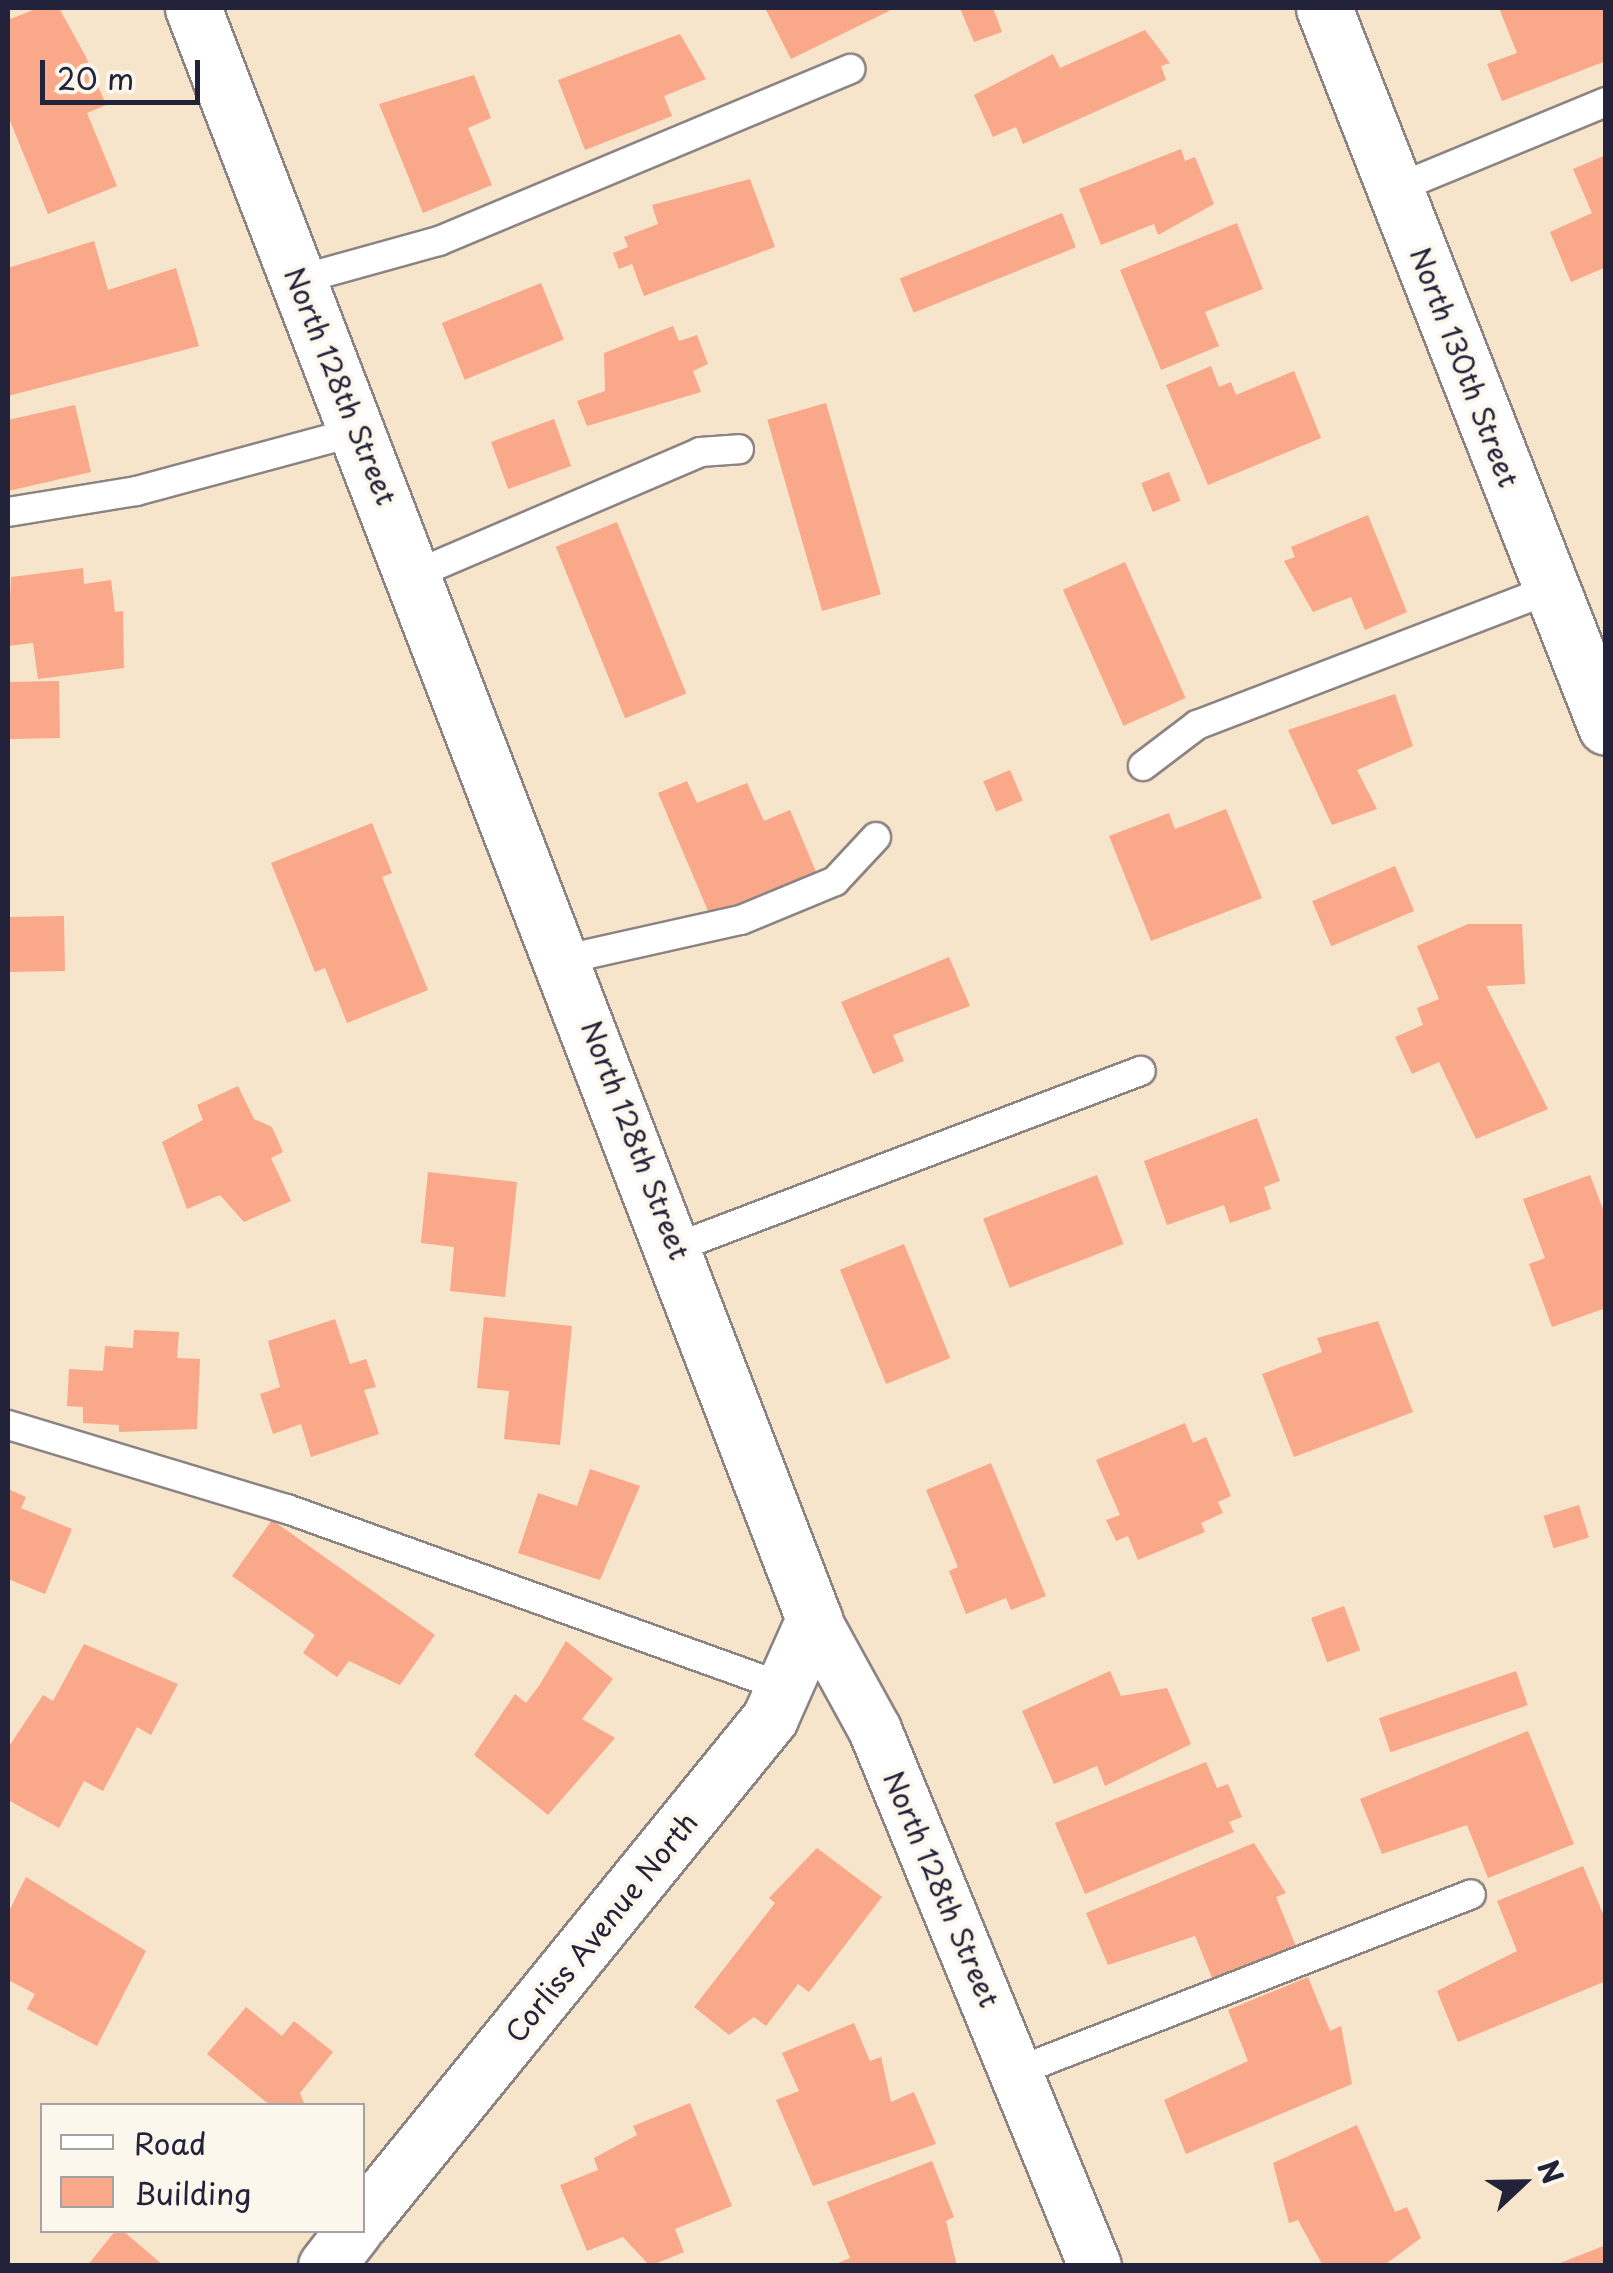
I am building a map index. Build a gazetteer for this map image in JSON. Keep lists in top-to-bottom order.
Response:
{
  "streets": {
    "street": ["North 130th Street", "North 128th Street", "Corliss Avenue North"]
  },
  "crossings": [
    ["North 128th Street", "Corliss Avenue North"]
  ],
  "legend": ["Road", "Building"],
  "scale_bar": "20 m",
  "north": "right"
}
